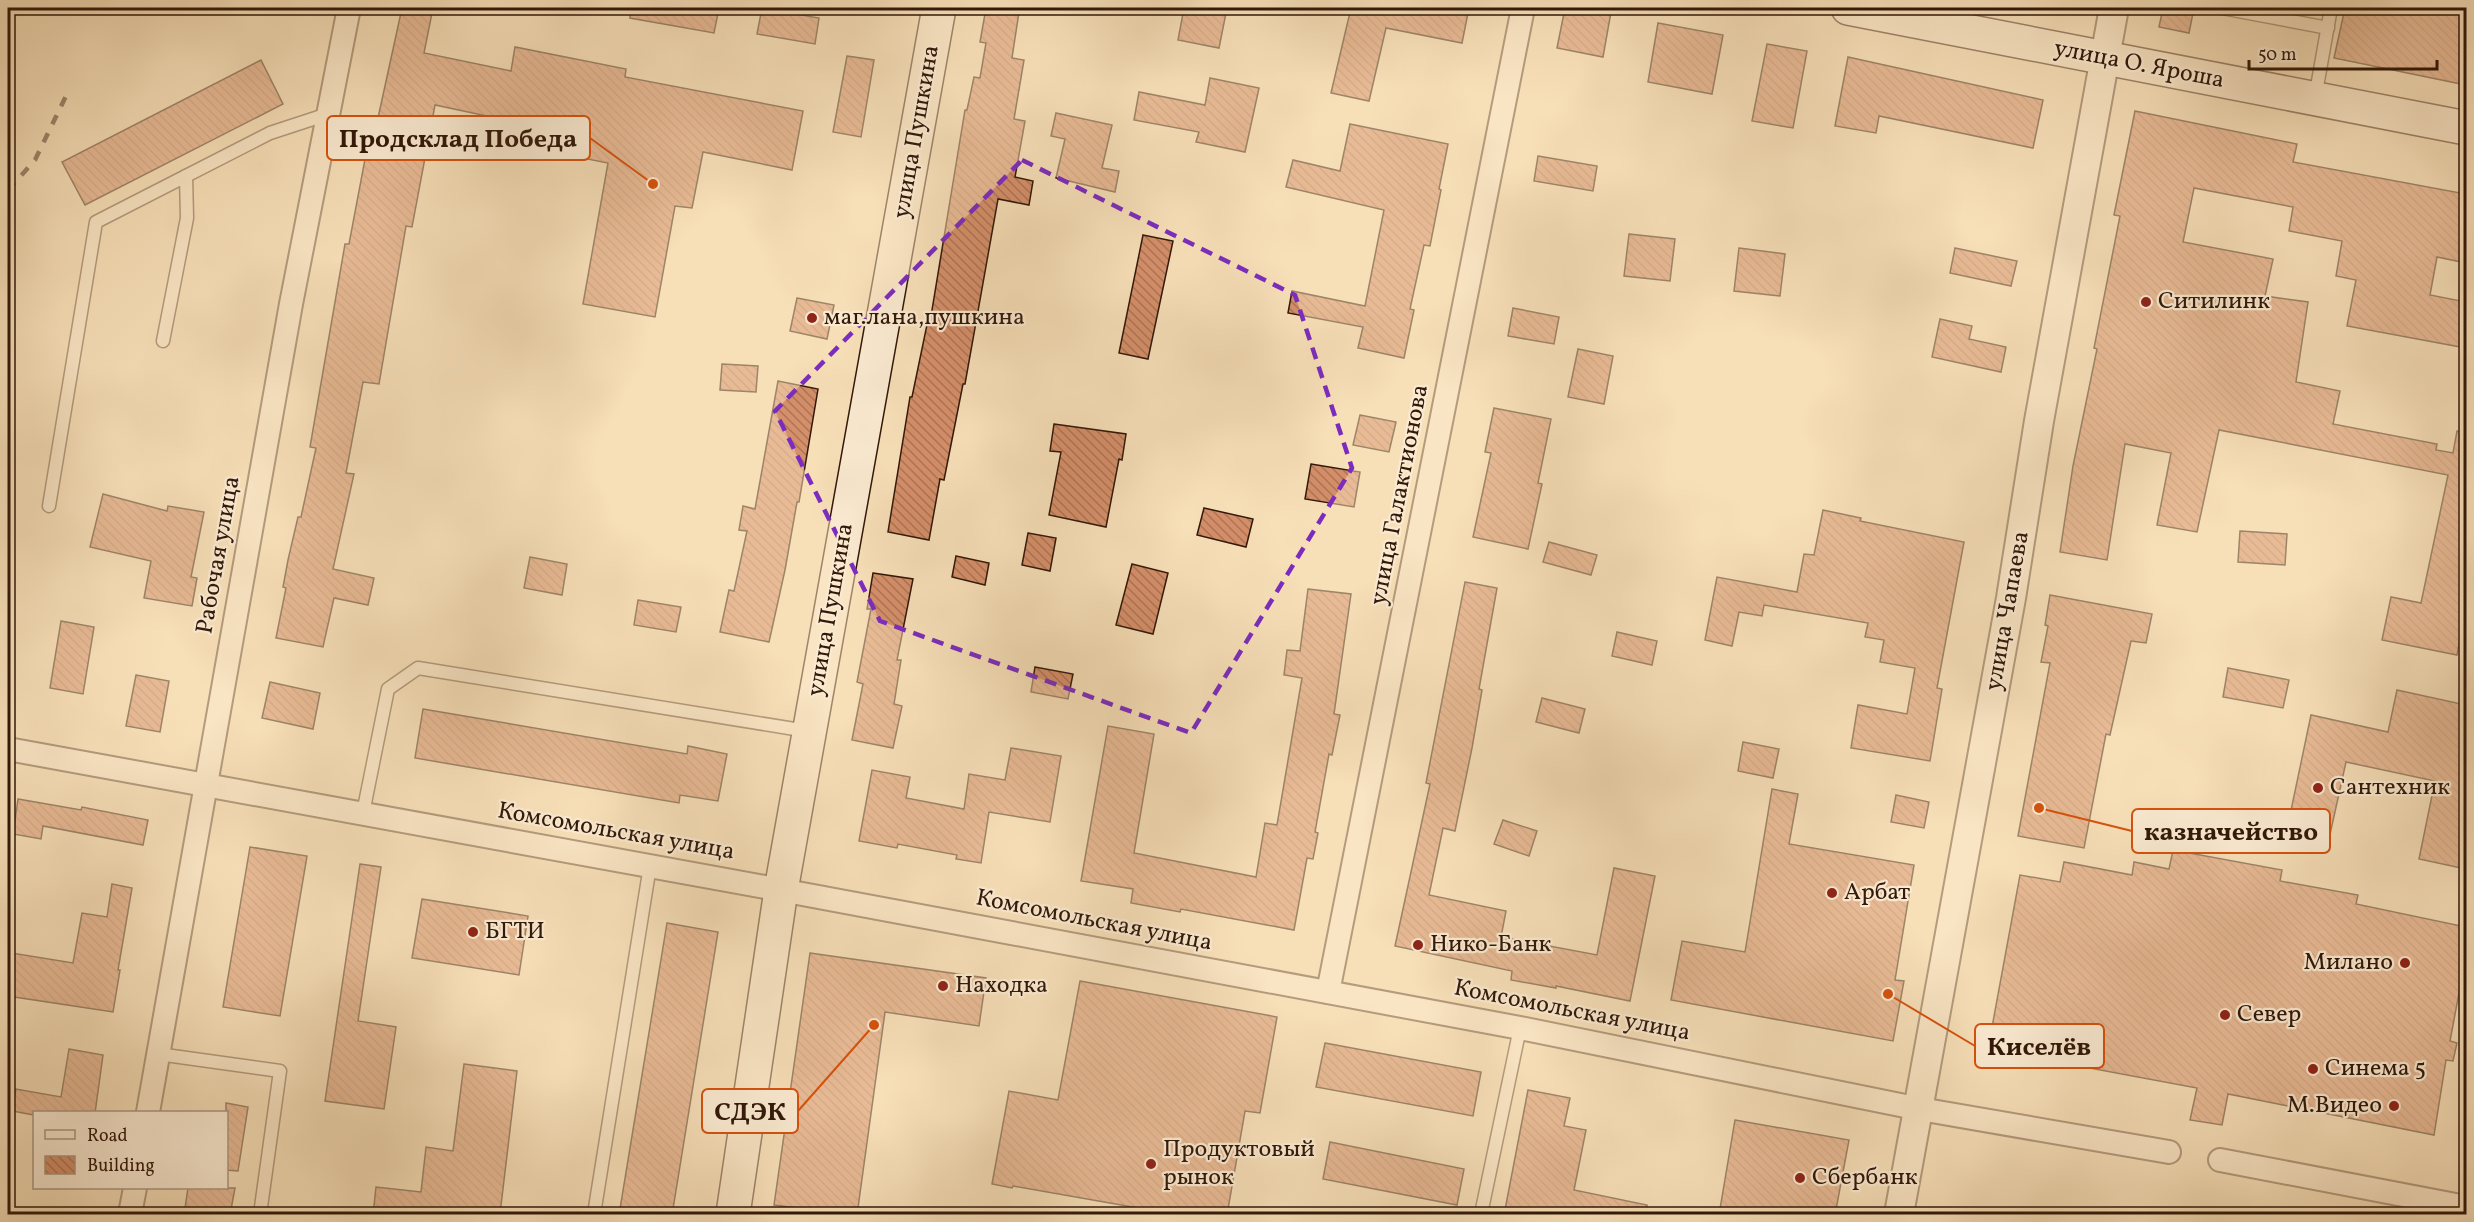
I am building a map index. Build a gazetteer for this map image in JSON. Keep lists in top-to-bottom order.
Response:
{
  "streets": {
    "main road": ["улица О. Яроша", "улица Пушкина"],
    "street": [
      "улица Галактионова",
      "Рабочая улица",
      "улица Чапаева",
      "Комсомольская улица"
    ]
  },
  "crossings": [
    ["улица О. Яроша", "улица Чапаева"],
    ["улица Пушкина", "Комсомольская улица"],
    ["улица Галактионова", "Комсомольская улица"],
    ["Рабочая улица", "Комсомольская улица"],
    ["улица Чапаева", "Комсомольская улица"]
  ],
  "places": [
    "Продсклад Победа",
    "Ситилинк",
    "маг.лана,пушкина",
    "Сантехник",
    "казначейство",
    "Арбат",
    "БГТИ",
    "Нико-Банк",
    "Милано",
    "Находка",
    "Киселёв",
    "Север",
    "СДЭК",
    "Синема 5",
    "М.Видео",
    "Продуктовый рынок",
    "Сбербанк"
  ],
  "legend": ["Road", "Building"],
  "scale_bar": "50 m"
}
